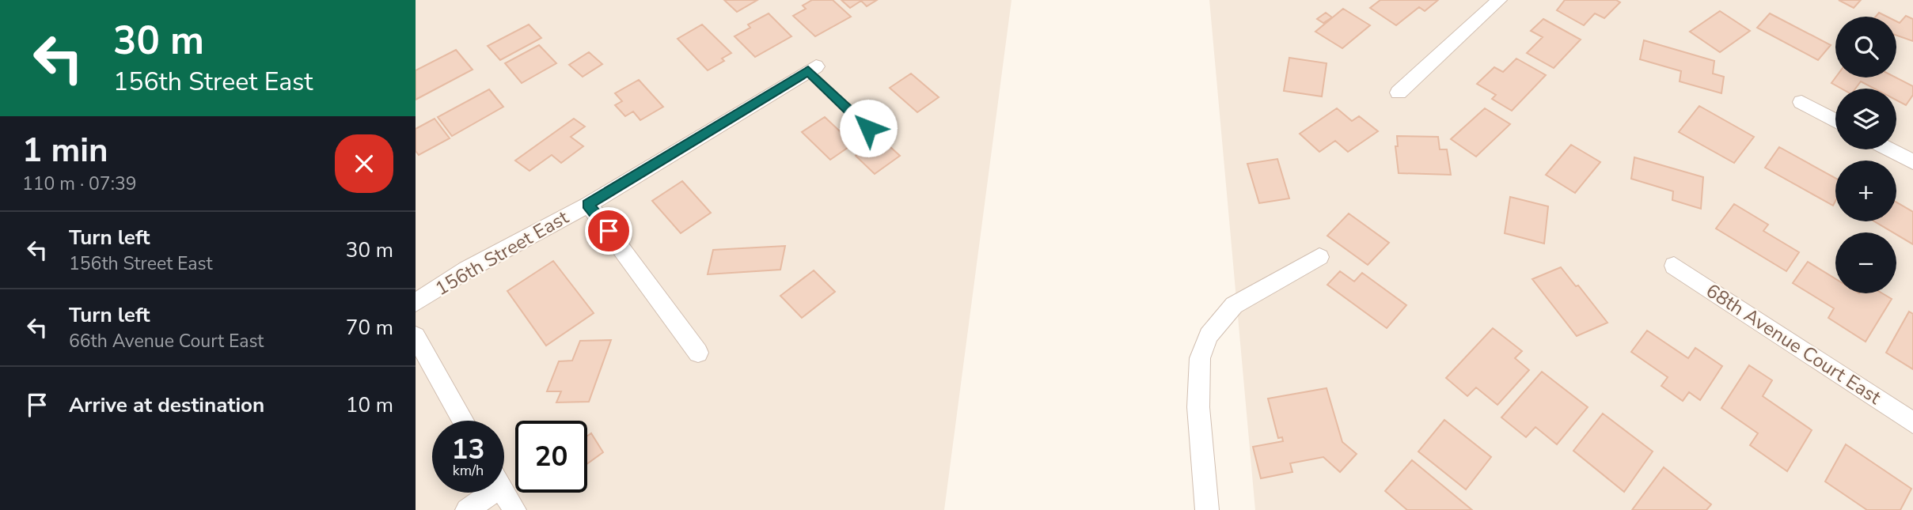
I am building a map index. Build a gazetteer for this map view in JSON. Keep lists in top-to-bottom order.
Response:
{
  "streets": {
    "street": ["156th Street East", "68th Avenue Court East"]
  },
  "page": {
    "turn": ["30 m", "156th Street East"],
    "map_buttons": ["+", "−"],
    "heading": ["1 min", "110 m · 07:39"],
    "list": [
      {
        "name": "Turn left",
        "note": "156th Street East",
        "value": "30 m"
      },
      {
        "name": "Turn left",
        "note": "66th Avenue Court East",
        "value": "70 m"
      },
      {
        "name": "Arrive at destination",
        "value": "10 m"
      }
    ],
    "speed": "13 km/h",
    "limit": "20"
  }
}
